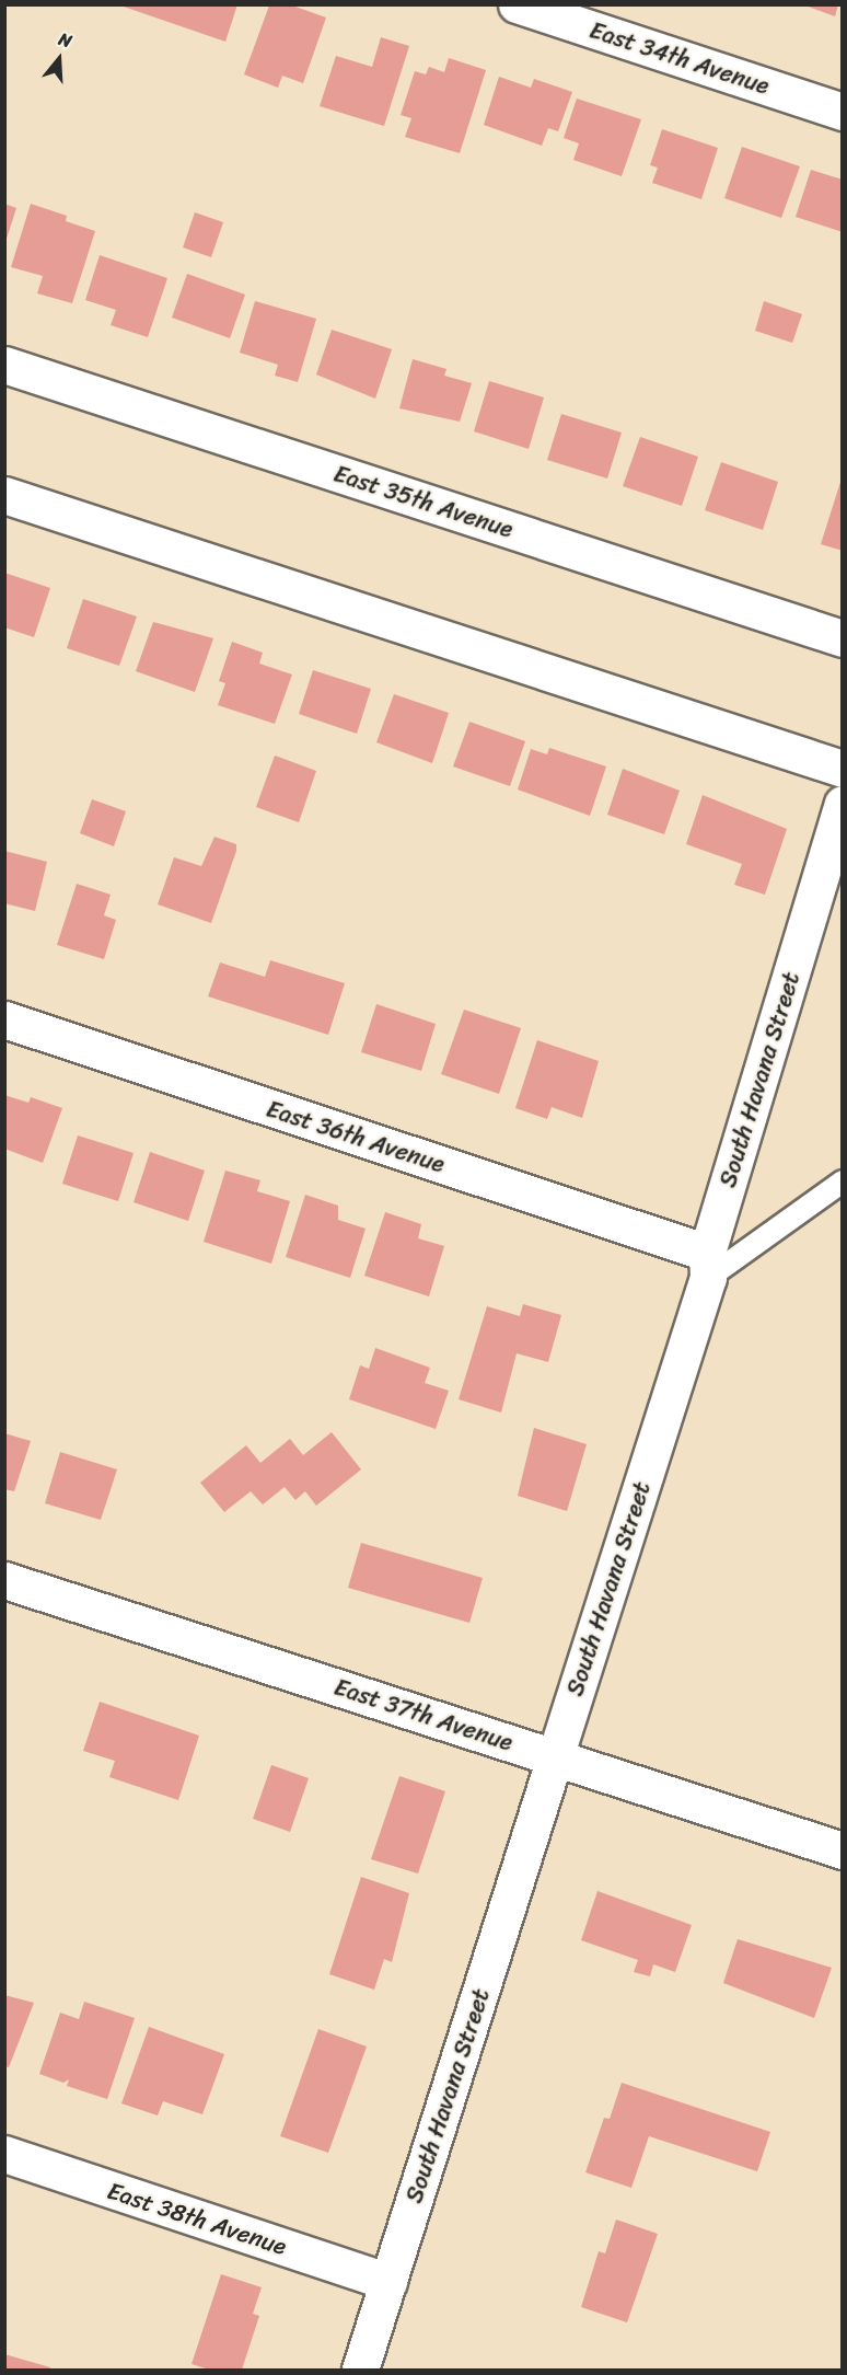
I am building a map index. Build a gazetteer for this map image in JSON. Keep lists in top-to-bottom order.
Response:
{
  "streets": {
    "street": [
      "East 34th Avenue",
      "East 35th Avenue",
      "South Havana Street",
      "East 36th Avenue",
      "East 37th Avenue",
      "East 38th Avenue"
    ]
  },
  "crossings": [
    ["South Havana Street", "East 36th Avenue"],
    ["South Havana Street", "East 37th Avenue"],
    ["South Havana Street", "East 38th Avenue"]
  ],
  "north": "top"
}
